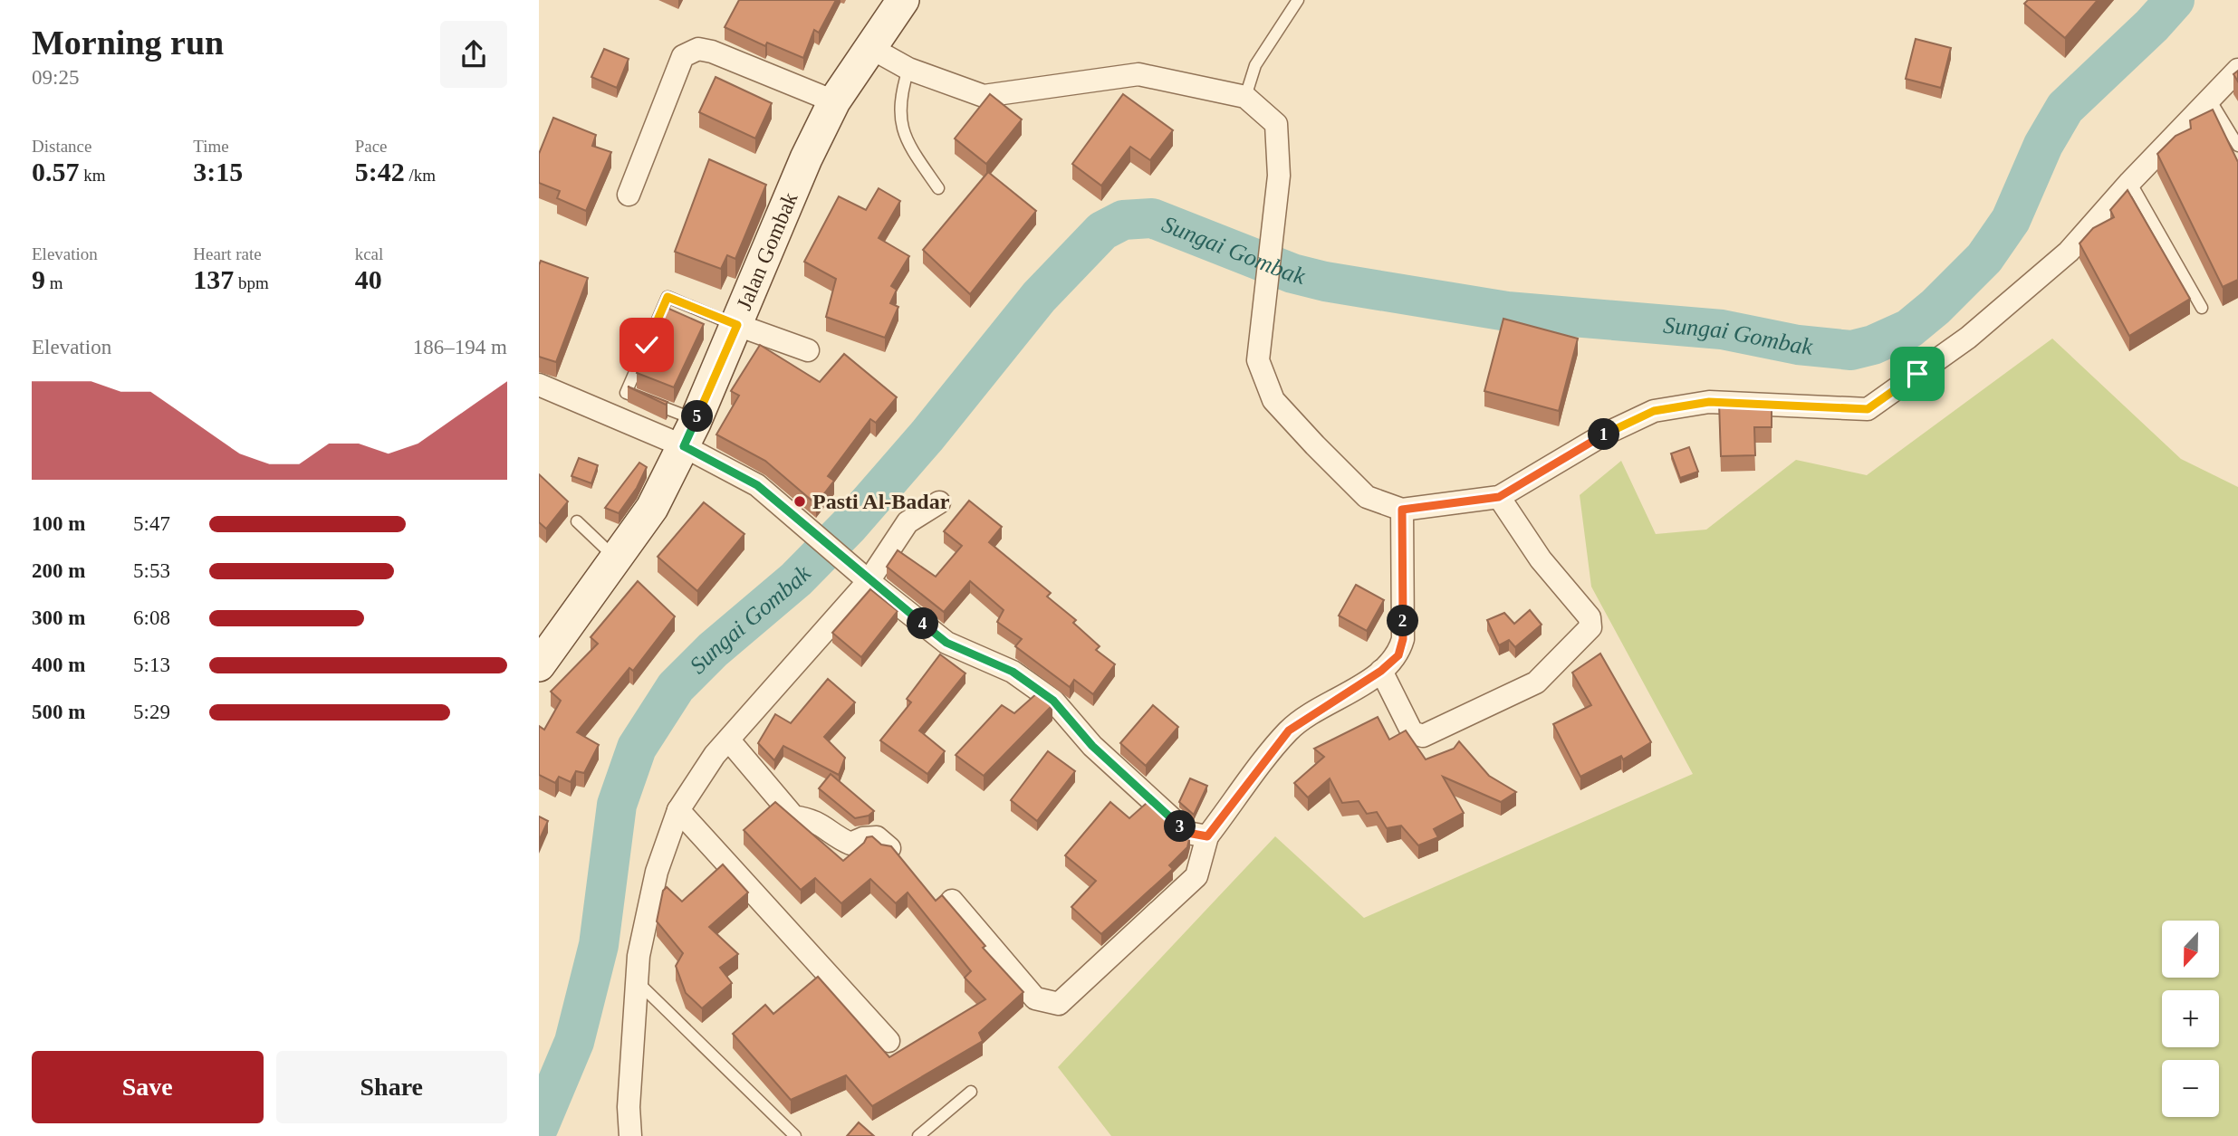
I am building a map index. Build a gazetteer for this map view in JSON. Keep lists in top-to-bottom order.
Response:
{
  "streets": {
    "main road": ["Jalan Gombak"]
  },
  "water": ["Sungai Gombak"],
  "places": ["Pasti Al-Badar"],
  "north": "bottom",
  "page": {
    "heading": ["Morning run", "09:25"],
    "stats": [
      ["Distance", "0.57 km"],
      ["Time", "3:15"],
      ["Pace", "5:42 /km"],
      ["Elevation", "9 m"],
      ["Heart rate", "137 bpm"],
      ["kcal", "40"]
    ],
    "chart": ["Elevation", "186–194 m"],
    "pins": [
      "5",
      "1",
      "2",
      "4",
      "3"
    ],
    "list": [
      {
        "name": "100 m",
        "note": "5:47"
      },
      {
        "name": "200 m",
        "note": "5:53"
      },
      {
        "name": "300 m",
        "note": "6:08"
      },
      {
        "name": "400 m",
        "note": "5:13"
      },
      {
        "name": "500 m",
        "note": "5:29"
      }
    ],
    "map_buttons": ["+", "−"],
    "buttons": ["Save", "Share"]
  }
}
